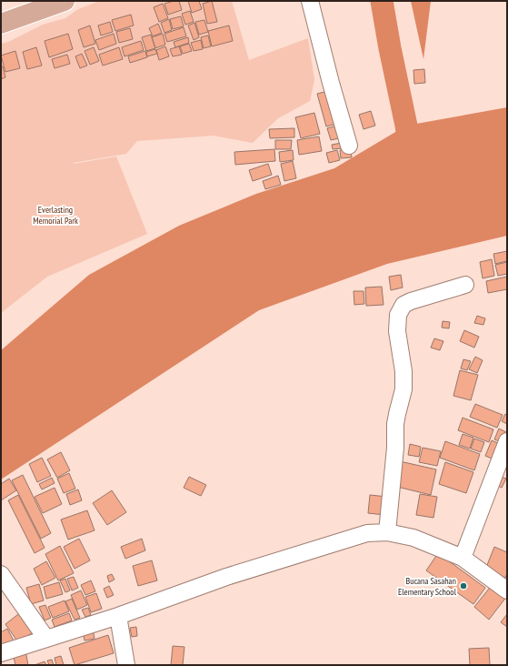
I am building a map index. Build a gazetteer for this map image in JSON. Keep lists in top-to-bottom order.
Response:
{
  "parks": ["Everlasting Memorial Park"],
  "places": ["Bucana Sasahan Elementary School"]
}
